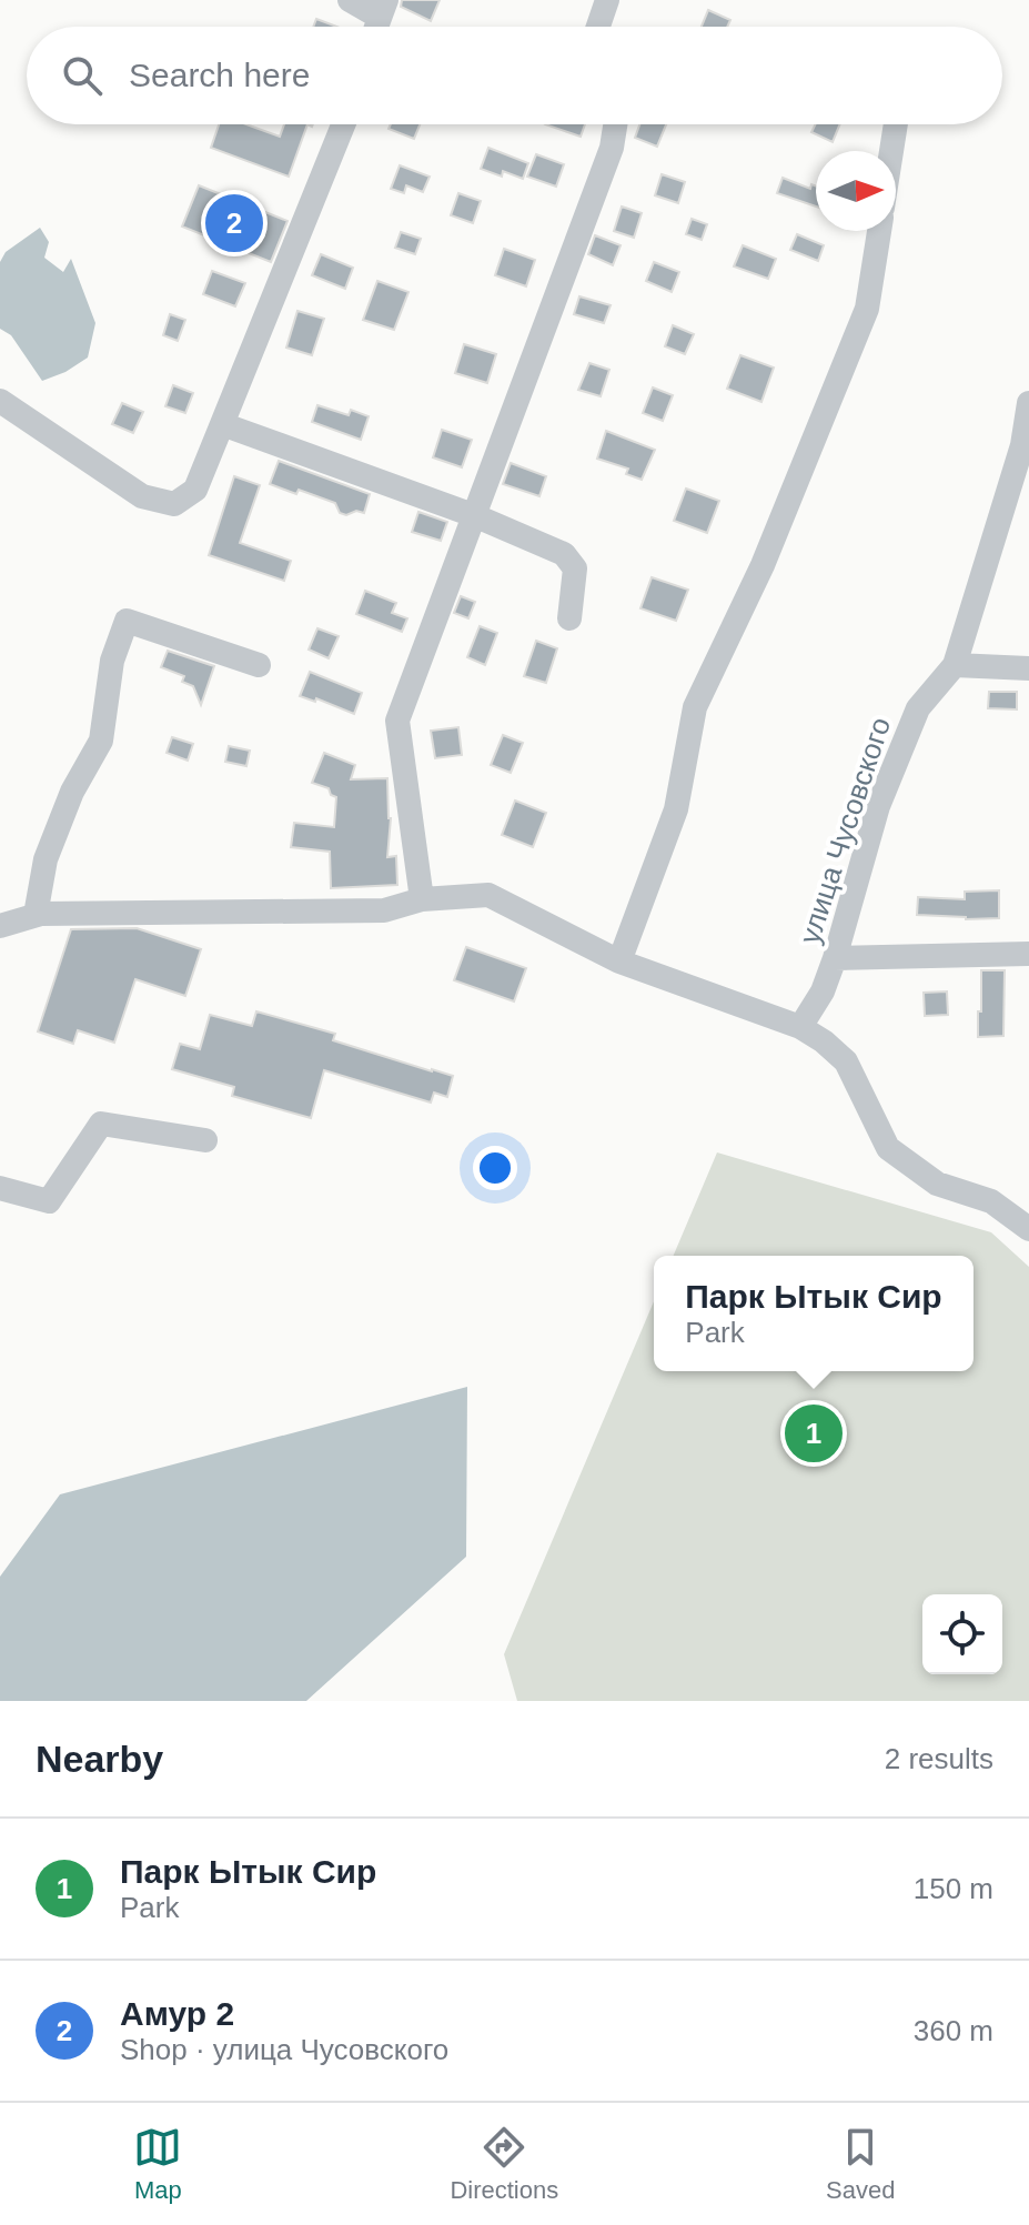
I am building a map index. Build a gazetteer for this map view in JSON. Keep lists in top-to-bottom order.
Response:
{
  "streets": {
    "street": ["улица Чусовского"]
  },
  "north": "right",
  "page": {
    "search": "Search here",
    "pins": ["2", "1"],
    "popup": ["Парк Ытык Сир", "Park"],
    "heading": ["Nearby", "2 results"],
    "list": [
      {
        "mark": "1",
        "name": "Парк Ытык Сир",
        "note": "Park",
        "value": "150 m"
      },
      {
        "mark": "2",
        "name": "Амур 2",
        "note": "Shop · улица Чусовского",
        "value": "360 m"
      }
    ],
    "nav": ["Map", "Directions", "Saved"]
  }
}
